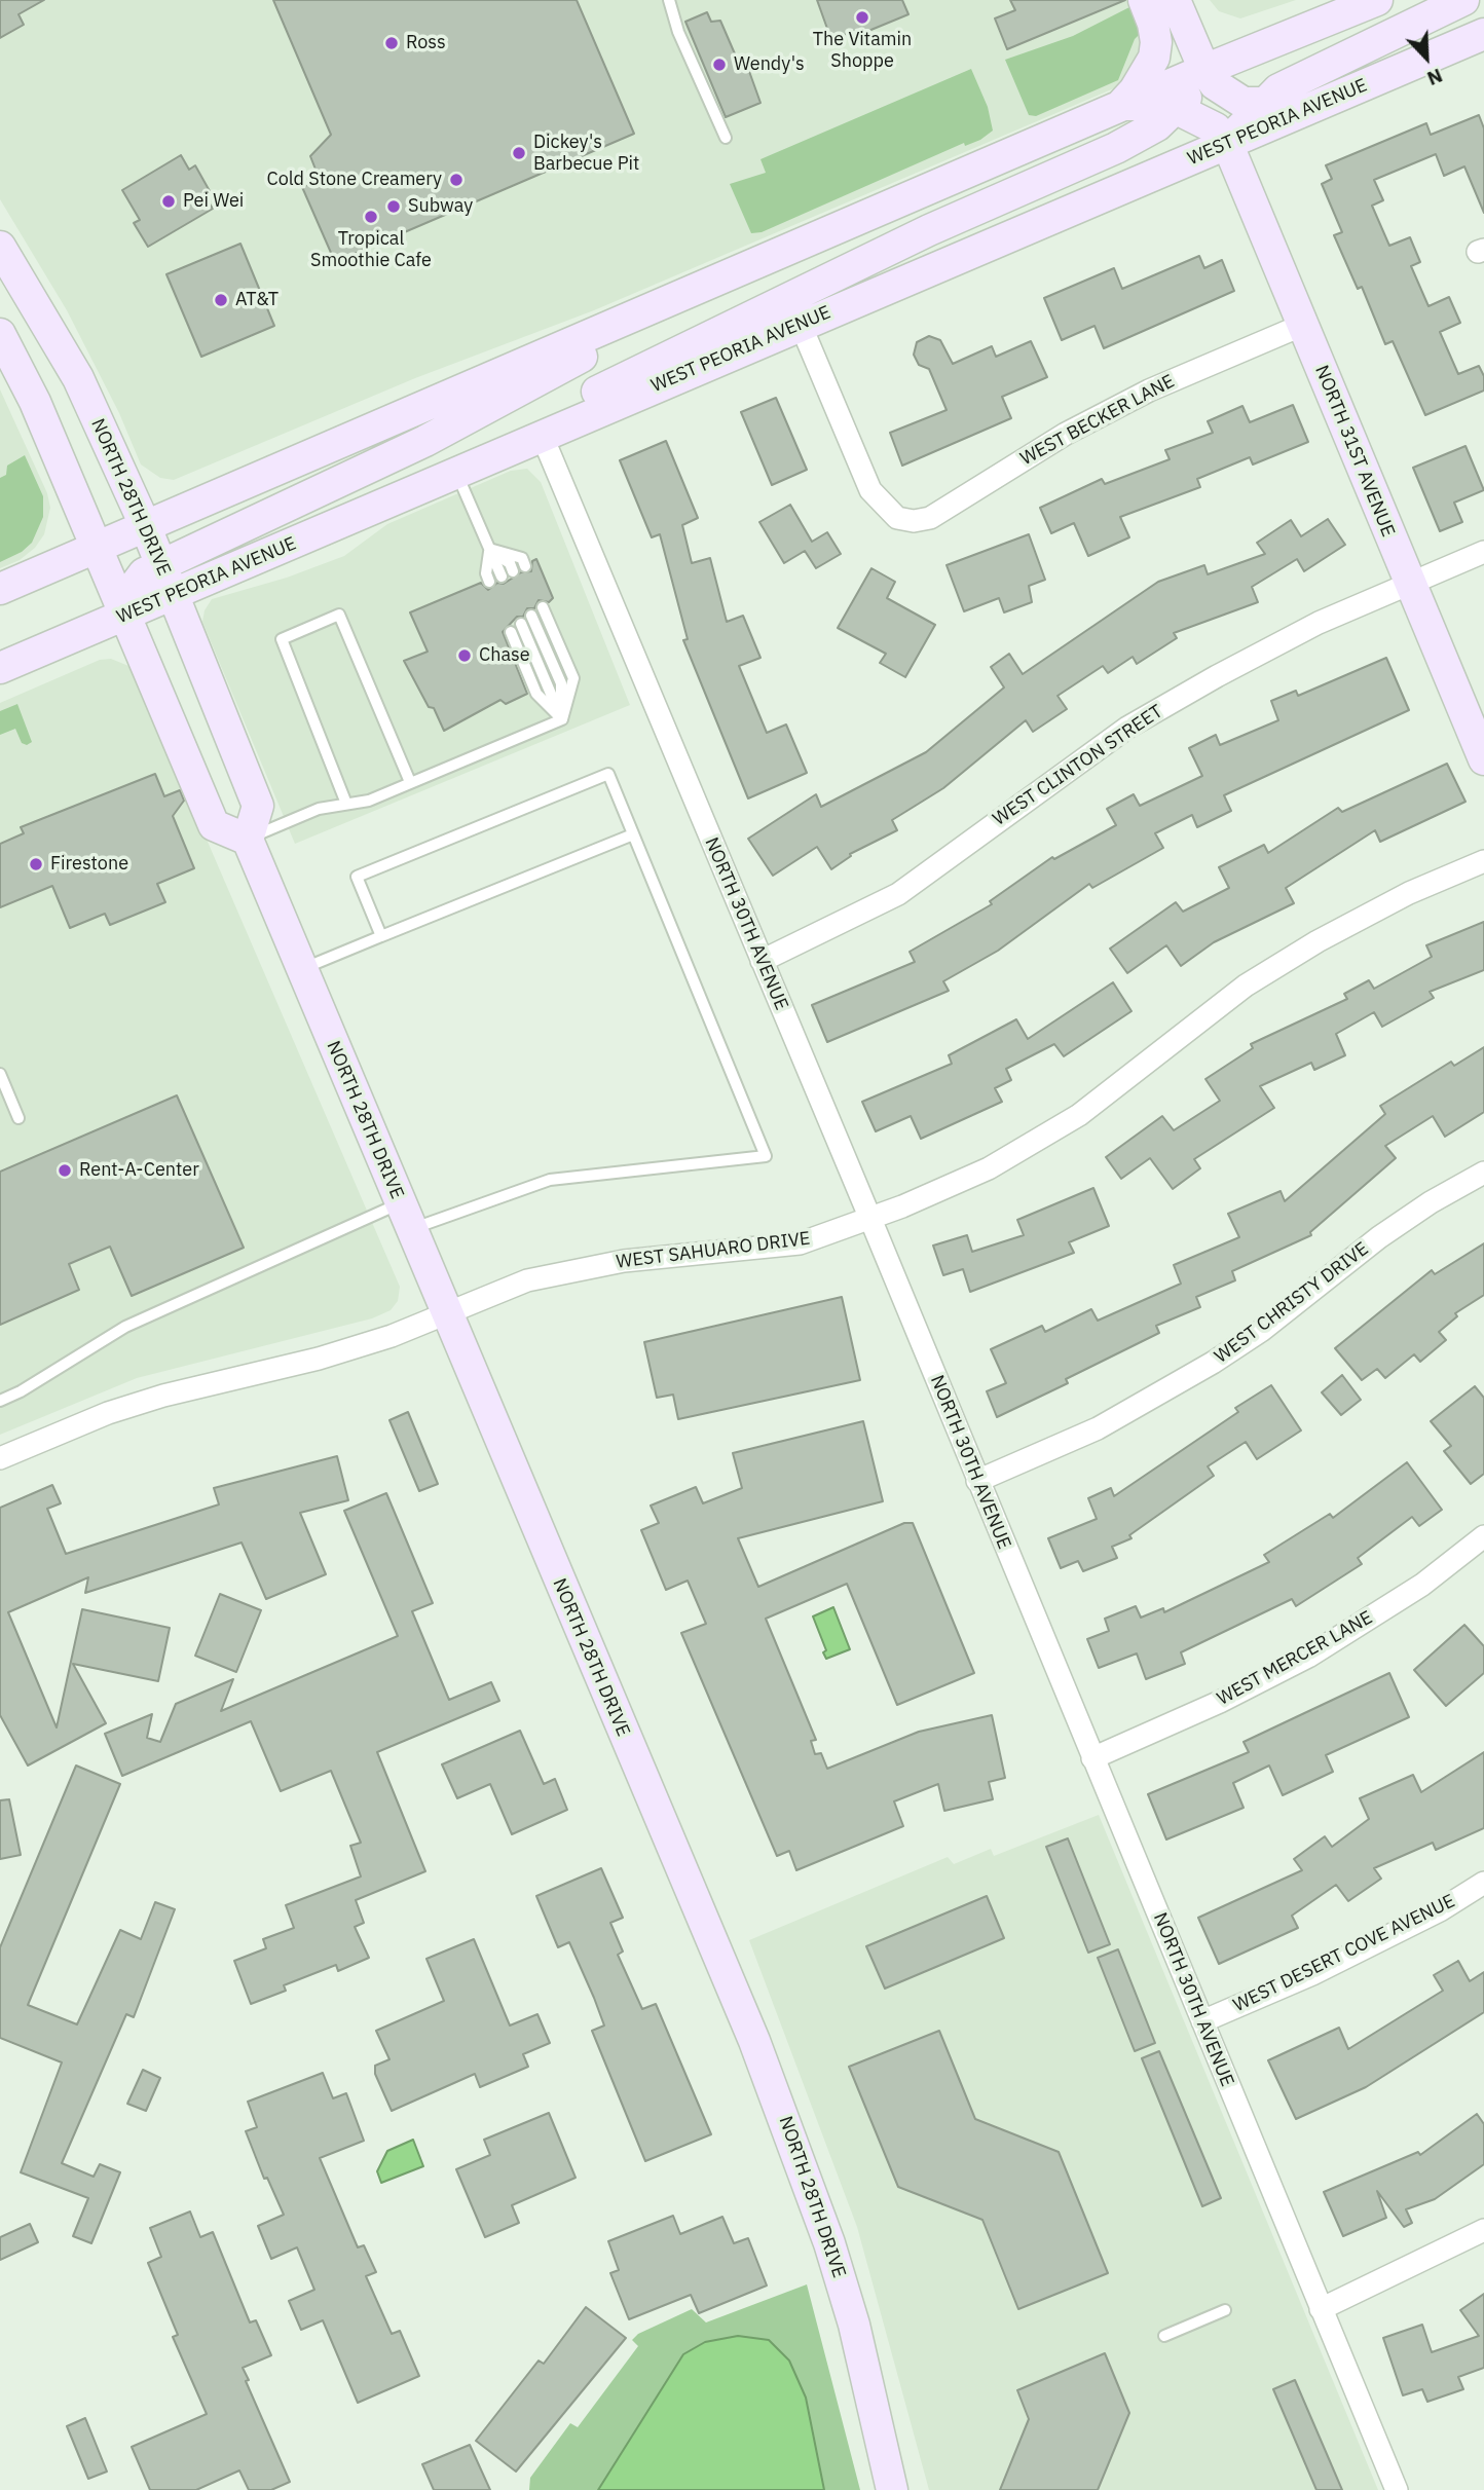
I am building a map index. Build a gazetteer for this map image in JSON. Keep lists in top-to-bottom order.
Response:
{
  "streets": {
    "main road": ["WEST PEORIA AVENUE", "NORTH 31ST AVENUE", "NORTH 28TH DRIVE"],
    "street": [
      "WEST BECKER LANE",
      "WEST CLINTON STREET",
      "NORTH 30TH AVENUE",
      "WEST SAHUARO DRIVE",
      "WEST CHRISTY DRIVE",
      "WEST MERCER LANE",
      "WEST DESERT COVE AVENUE"
    ]
  },
  "crossings": [
    ["WEST PEORIA AVENUE", "WEST BECKER LANE"],
    ["WEST PEORIA AVENUE", "NORTH 31ST AVENUE"],
    ["WEST PEORIA AVENUE", "NORTH 28TH DRIVE"],
    ["WEST PEORIA AVENUE", "NORTH 30TH AVENUE"],
    ["WEST BECKER LANE", "NORTH 31ST AVENUE"],
    ["NORTH 31ST AVENUE", "WEST CLINTON STREET"],
    ["NORTH 28TH DRIVE", "WEST SAHUARO DRIVE"],
    ["WEST CLINTON STREET", "NORTH 30TH AVENUE"],
    ["NORTH 30TH AVENUE", "WEST SAHUARO DRIVE"],
    ["NORTH 30TH AVENUE", "WEST CHRISTY DRIVE"],
    ["NORTH 30TH AVENUE", "WEST MERCER LANE"],
    ["NORTH 30TH AVENUE", "WEST DESERT COVE AVENUE"]
  ],
  "places": [
    "The Vitamin Shoppe",
    "Ross",
    "Wendy's",
    "Dickey's Barbecue Pit",
    "Cold Stone Creamery",
    "Pei Wei",
    "Subway",
    "Tropical Smoothie Cafe",
    "AT&T",
    "Chase",
    "Firestone",
    "Rent-A-Center"
  ],
  "north": "bottom right"
}
